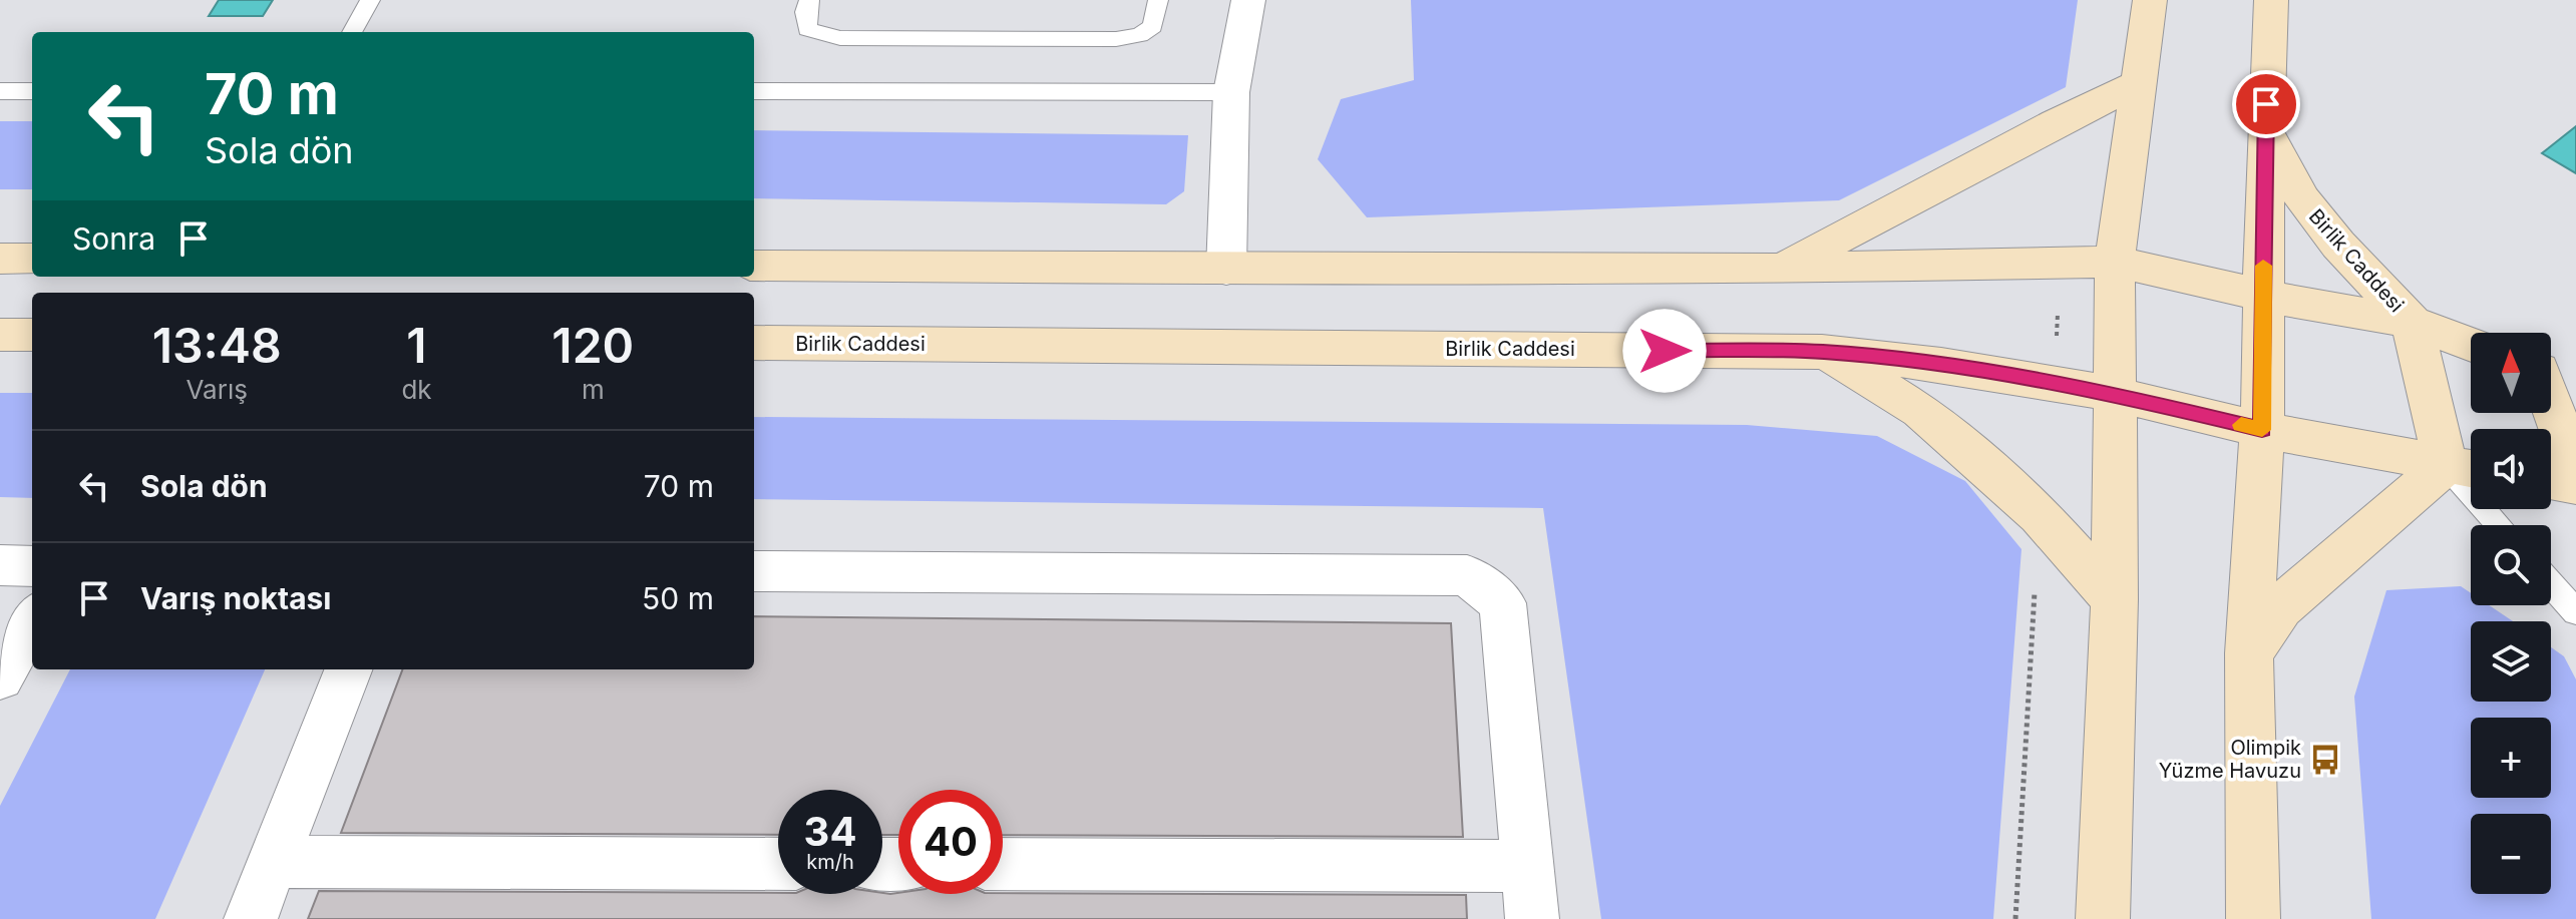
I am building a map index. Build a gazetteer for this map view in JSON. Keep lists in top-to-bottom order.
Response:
{
  "streets": {
    "street": ["Birlik Caddesi"]
  },
  "places": {
    "bus stop": ["Olimpik Yüzme Havuzu"]
  },
  "north": "top",
  "page": {
    "turn": ["70 m", "Sola dön"],
    "then": "Sonra",
    "eta": [
      "13:48",
      "Varış",
      "1",
      "dk",
      "120",
      "m"
    ],
    "map_buttons": ["+", "−"],
    "list": [
      {
        "name": "Sola dön",
        "value": "70 m"
      },
      {
        "name": "Varış noktası",
        "value": "50 m"
      }
    ],
    "speed": "34 km/h",
    "limit": "40"
  }
}
